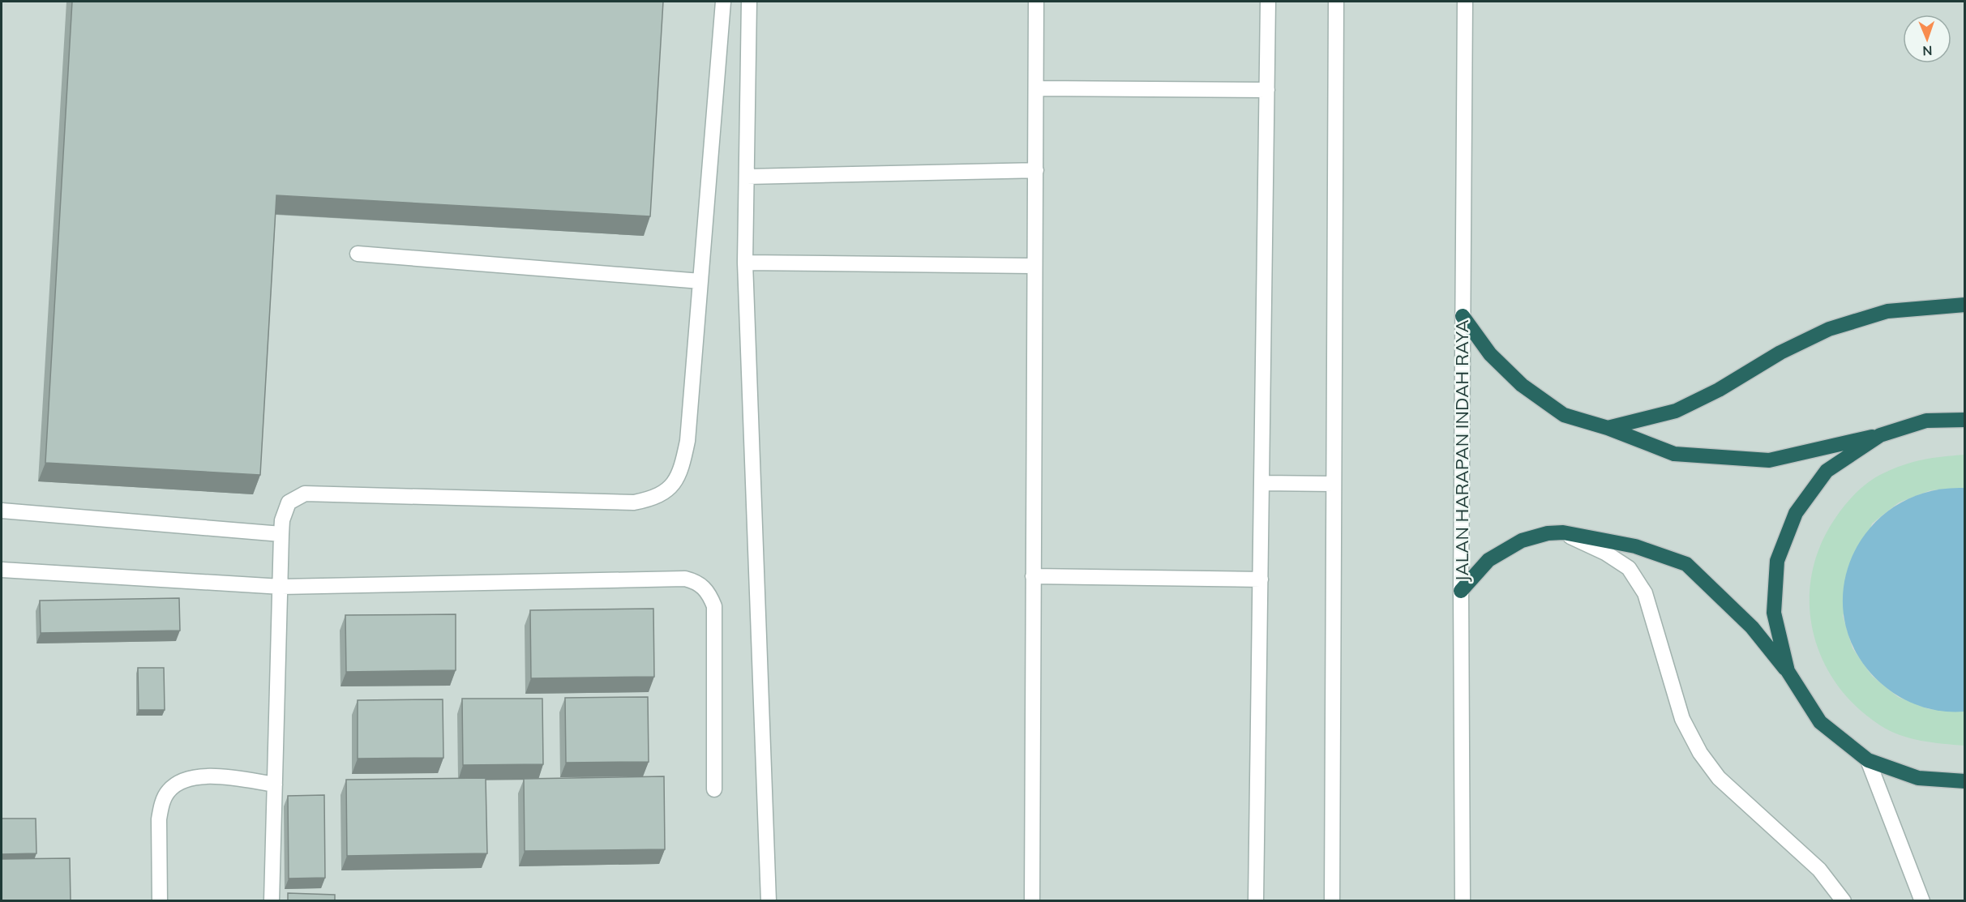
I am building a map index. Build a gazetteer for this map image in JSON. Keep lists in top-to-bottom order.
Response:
{
  "streets": {
    "street": ["JALAN HARAPAN INDAH RAYA"]
  },
  "north": "bottom"
}
